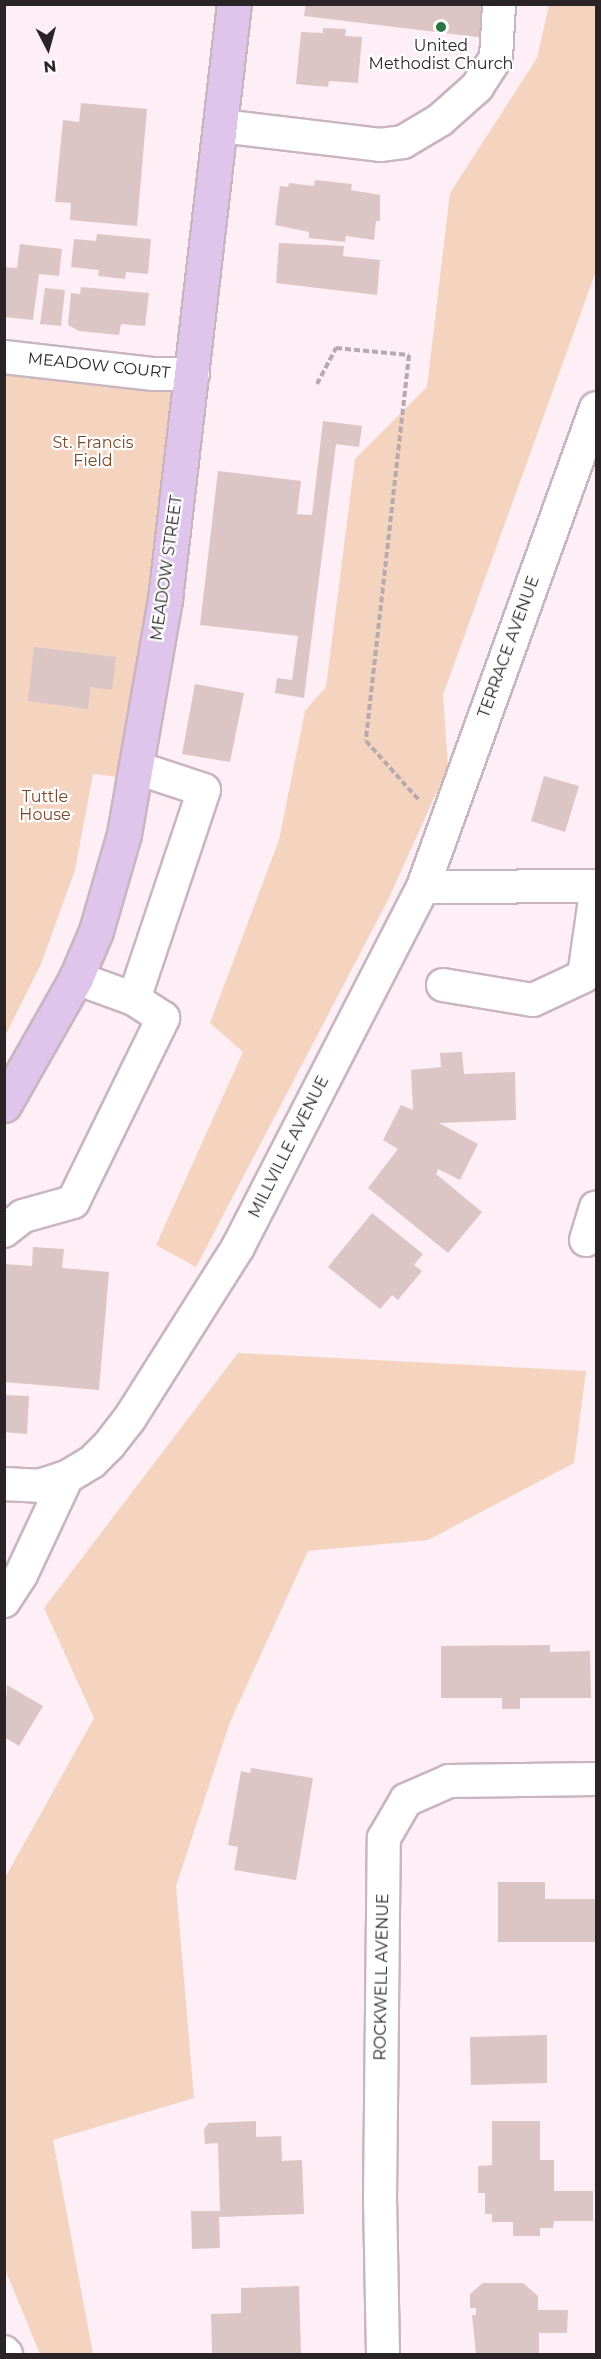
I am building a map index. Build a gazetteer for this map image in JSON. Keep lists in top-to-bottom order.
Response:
{
  "streets": {
    "main road": ["MEADOW STREET"],
    "street": [
      "MEADOW COURT",
      "TERRACE AVENUE",
      "MILLVILLE AVENUE",
      "ROCKWELL AVENUE"
    ]
  },
  "crossings": [
    ["MEADOW COURT", "MEADOW STREET"],
    ["TERRACE AVENUE", "MILLVILLE AVENUE"]
  ],
  "parks": ["St. Francis Field", "Tuttle House"],
  "places": ["United Methodist Church"],
  "north": "bottom"
}
